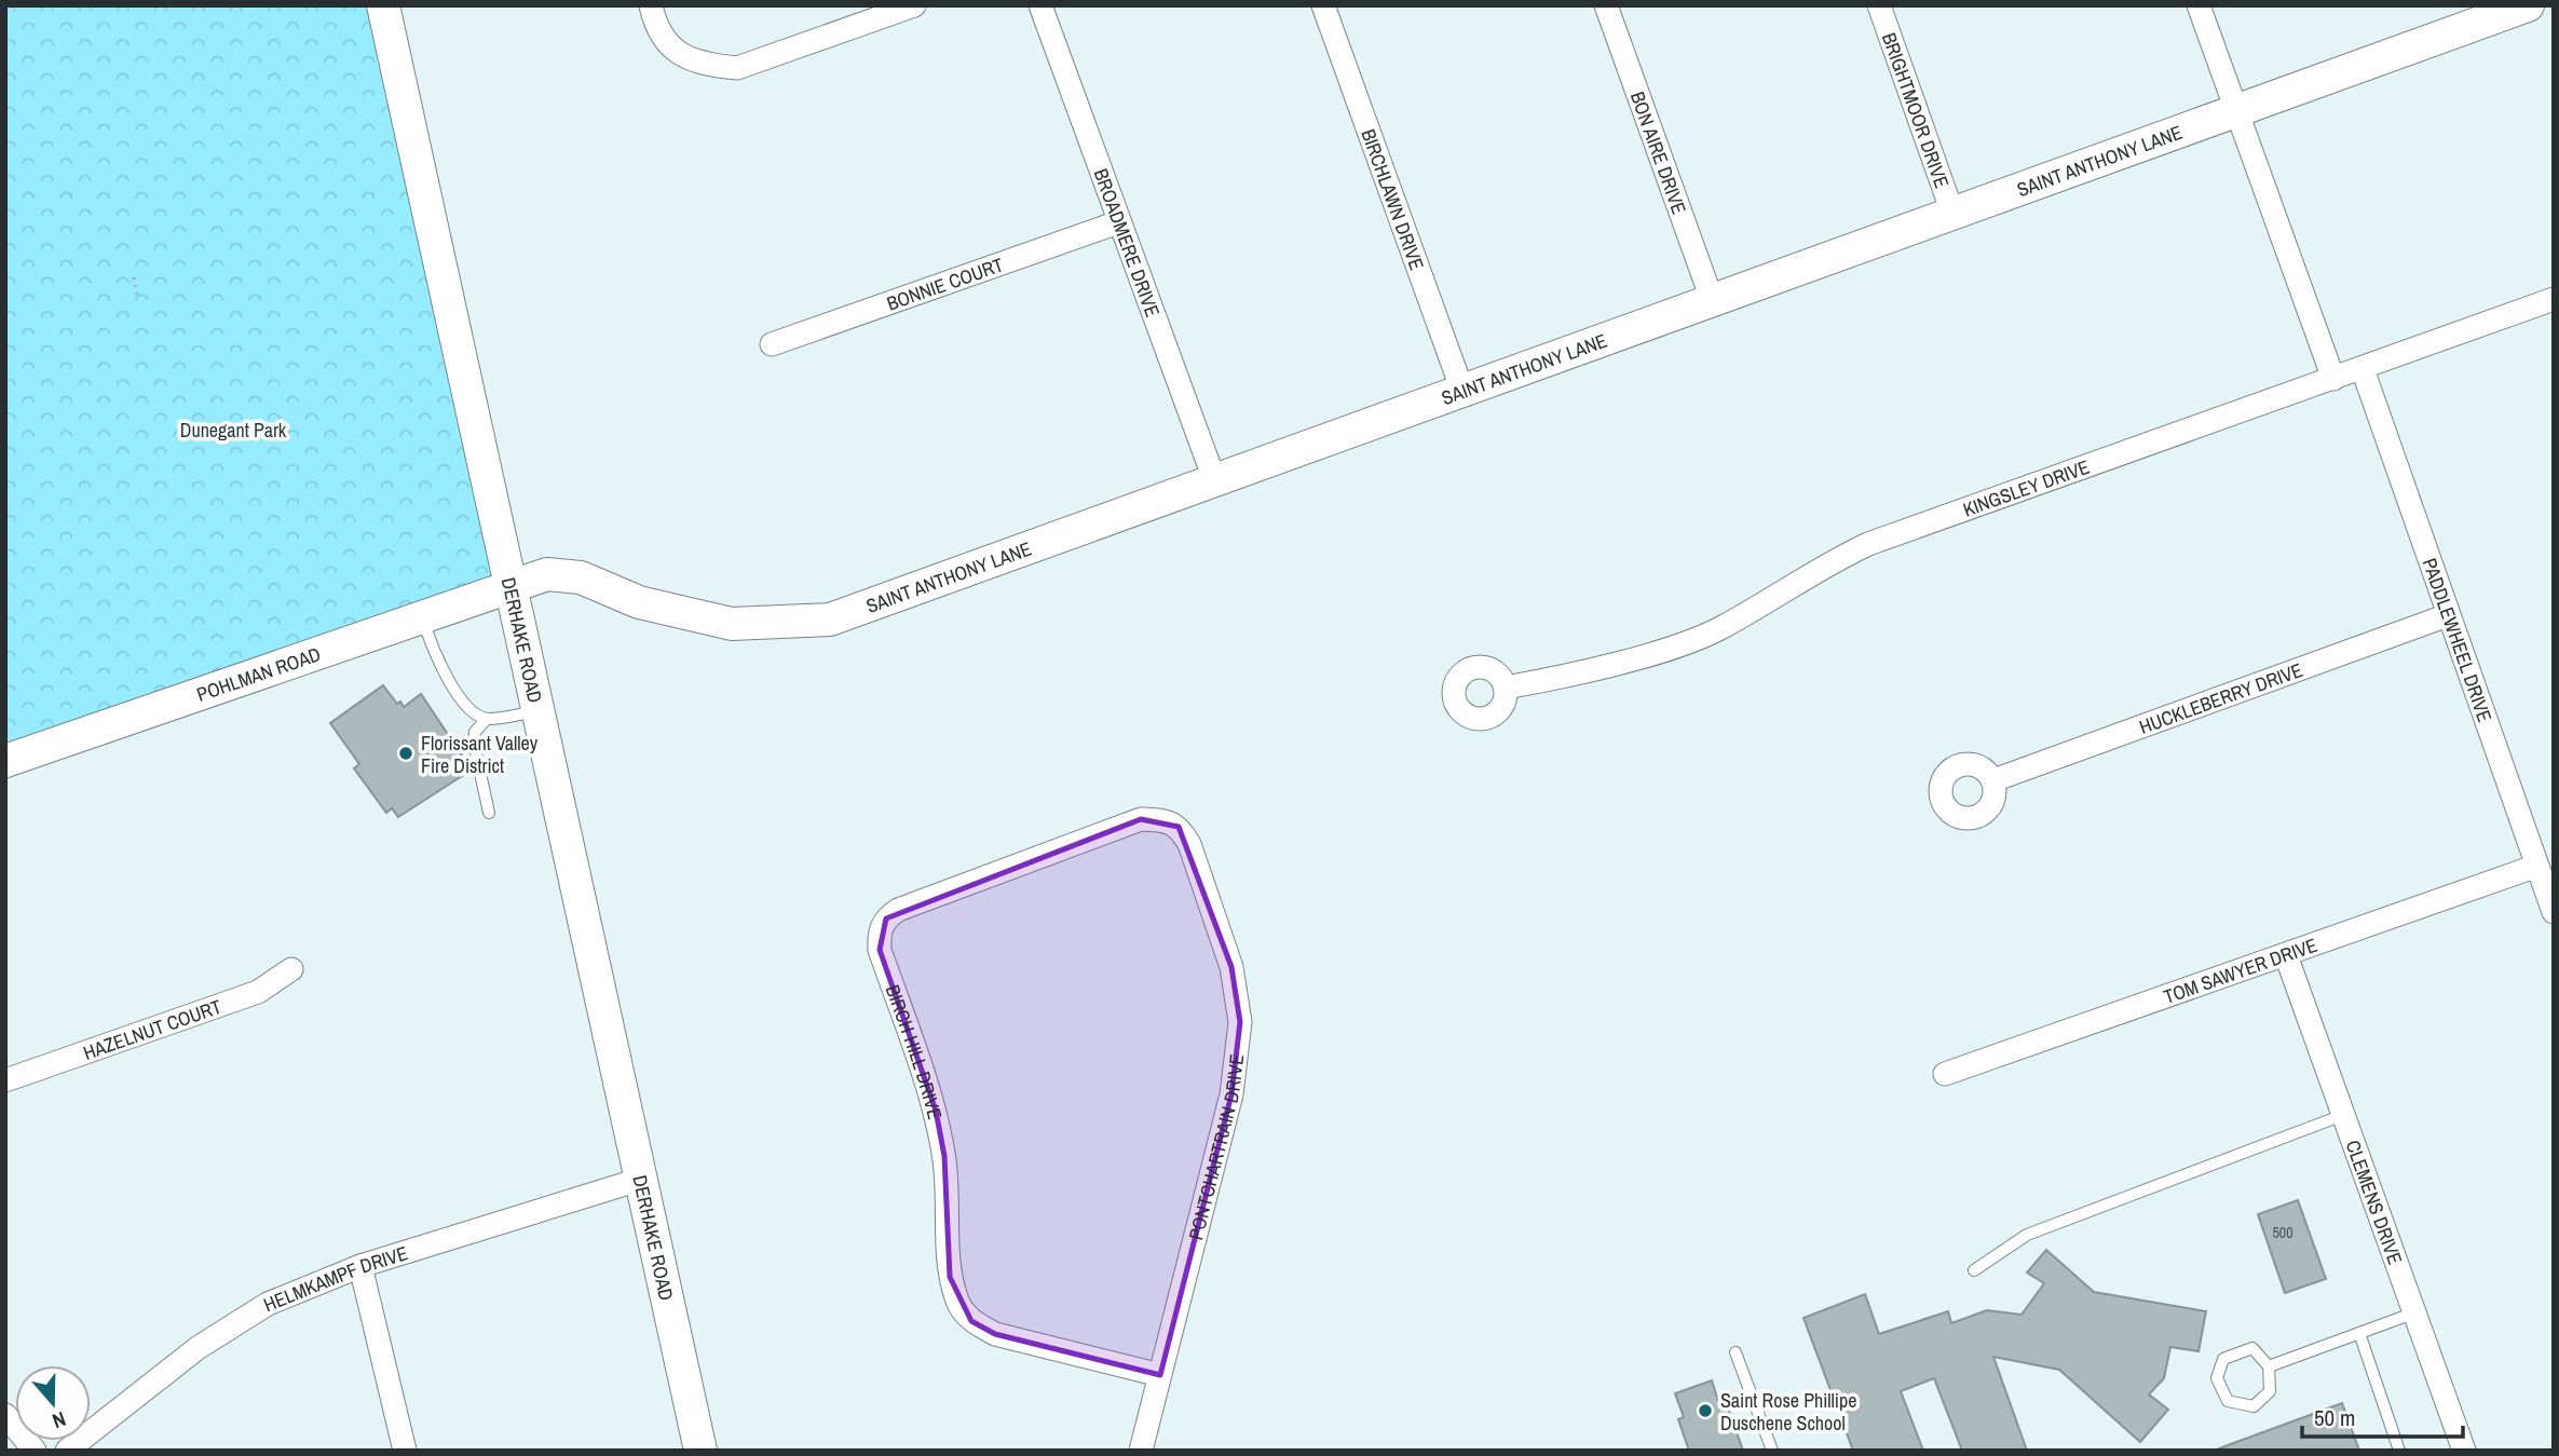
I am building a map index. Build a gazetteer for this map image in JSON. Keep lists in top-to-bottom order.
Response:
{
  "streets": {
    "street": [
      "BRIGHTMOOR DRIVE",
      "BON AIRE DRIVE",
      "SAINT ANTHONY LANE",
      "BIRCHLAWN DRIVE",
      "BROADMERE DRIVE",
      "BONNIE COURT",
      "KINGSLEY DRIVE",
      "DERHAKE ROAD",
      "PADDLEWHEEL DRIVE",
      "POHLMAN ROAD",
      "HUCKLEBERRY DRIVE",
      "TOM SAWYER DRIVE",
      "HAZELNUT COURT",
      "BIRCH HILL DRIVE",
      "PONTCHARTRAIN DRIVE",
      "CLEMENS DRIVE",
      "HELMKAMPF DRIVE"
    ]
  },
  "crossings": [
    ["BRIGHTMOOR DRIVE", "SAINT ANTHONY LANE"],
    ["BON AIRE DRIVE", "SAINT ANTHONY LANE"],
    ["SAINT ANTHONY LANE", "BIRCHLAWN DRIVE"],
    ["SAINT ANTHONY LANE", "BROADMERE DRIVE"],
    ["SAINT ANTHONY LANE", "DERHAKE ROAD"],
    ["SAINT ANTHONY LANE", "POHLMAN ROAD"],
    ["BROADMERE DRIVE", "BONNIE COURT"],
    ["KINGSLEY DRIVE", "PADDLEWHEEL DRIVE"],
    ["DERHAKE ROAD", "POHLMAN ROAD"],
    ["DERHAKE ROAD", "HELMKAMPF DRIVE"],
    ["PADDLEWHEEL DRIVE", "HUCKLEBERRY DRIVE"],
    ["PADDLEWHEEL DRIVE", "TOM SAWYER DRIVE"],
    ["TOM SAWYER DRIVE", "CLEMENS DRIVE"],
    ["BIRCH HILL DRIVE", "PONTCHARTRAIN DRIVE"]
  ],
  "parks": ["Dunegant Park"],
  "places": ["Florissant Valley Fire District", "Saint Rose Phillipe Duschene School"],
  "house_numbers": ["500"],
  "scale_bar": "50 m",
  "north": "bottom"
}
